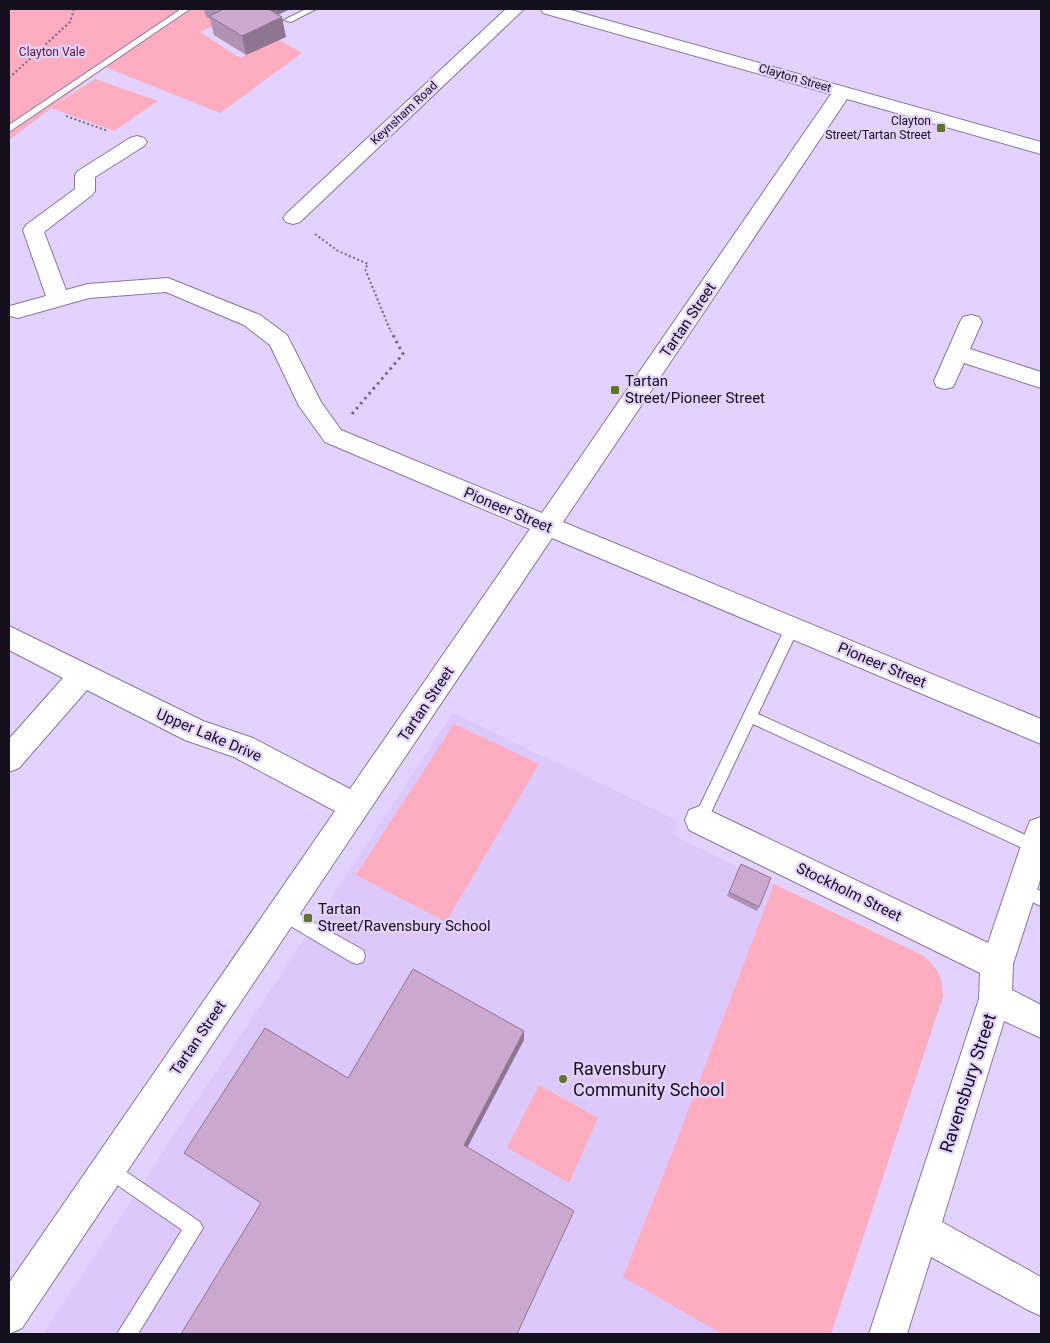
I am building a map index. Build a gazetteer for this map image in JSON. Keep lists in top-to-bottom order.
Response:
{
  "streets": {
    "street": [
      "Clayton Street",
      "Keynsham Road",
      "Tartan Street",
      "Pioneer Street",
      "Upper Lake Drive",
      "Stockholm Street",
      "Ravensbury Street"
    ]
  },
  "crossings": [
    ["Clayton Street", "Tartan Street"],
    ["Tartan Street", "Pioneer Street"],
    ["Tartan Street", "Upper Lake Drive"],
    ["Stockholm Street", "Ravensbury Street"]
  ],
  "parks": ["Clayton Vale"],
  "places": {
    "transit": ["Clayton Street/Tartan Street", "Tartan Street/Pioneer Street", "Tartan Street/Ravensbury School"],
    "other": ["Ravensbury Community School"]
  }
}
